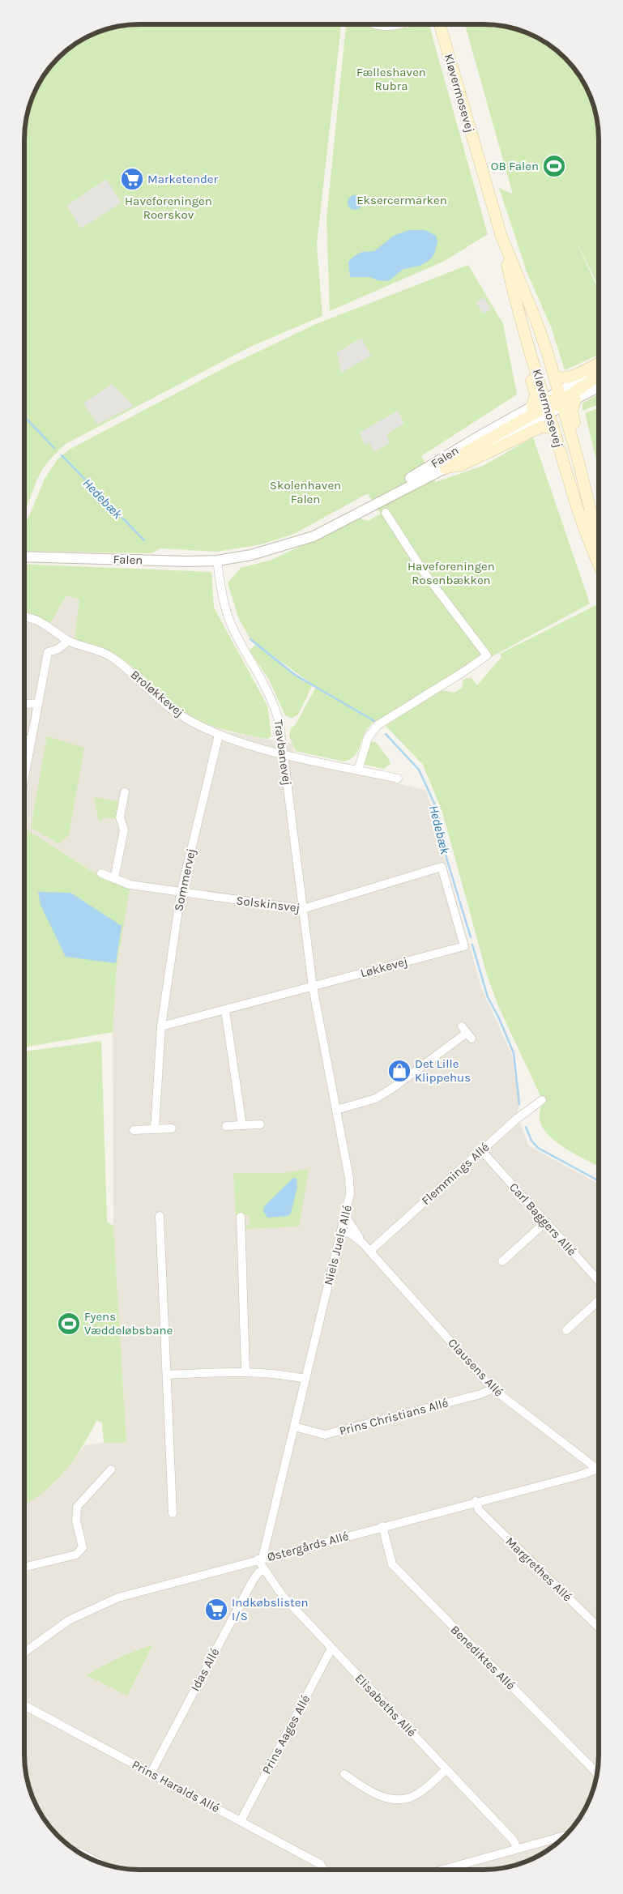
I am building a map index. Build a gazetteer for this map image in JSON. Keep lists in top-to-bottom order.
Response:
{
  "streets": {
    "main road": ["Kløvermosevej"],
    "street": [
      "Falen",
      "Broløkkevej",
      "Travbanevej",
      "Sommervej",
      "Solskinsvej",
      "Løkkevej",
      "Flemmings Allé",
      "Carl Baggers Allé",
      "Niels Juels Allé",
      "Clausens Allé",
      "Prins Christians Allé",
      "Østergårds Allé",
      "Margrethes Allé",
      "Benediktes Allé",
      "Idas Allé",
      "Elisabeths Allé",
      "Prins Aages Allé",
      "Prins Haralds Allé"
    ]
  },
  "crossings": [
    ["Kløvermosevej", "Falen"],
    ["Falen", "Travbanevej"],
    ["Broløkkevej", "Travbanevej"],
    ["Broløkkevej", "Sommervej"],
    ["Travbanevej", "Solskinsvej"],
    ["Travbanevej", "Niels Juels Allé"],
    ["Sommervej", "Solskinsvej"],
    ["Sommervej", "Løkkevej"],
    ["Solskinsvej", "Løkkevej"],
    ["Solskinsvej", "Niels Juels Allé"],
    ["Løkkevej", "Niels Juels Allé"],
    ["Flemmings Allé", "Carl Baggers Allé"],
    ["Flemmings Allé", "Clausens Allé"],
    ["Niels Juels Allé", "Clausens Allé"],
    ["Niels Juels Allé", "Prins Christians Allé"],
    ["Niels Juels Allé", "Østergårds Allé"],
    ["Niels Juels Allé", "Elisabeths Allé"],
    ["Clausens Allé", "Prins Christians Allé"],
    ["Clausens Allé", "Østergårds Allé"],
    ["Østergårds Allé", "Margrethes Allé"],
    ["Østergårds Allé", "Benediktes Allé"],
    ["Østergårds Allé", "Elisabeths Allé"],
    ["Idas Allé", "Elisabeths Allé"],
    ["Idas Allé", "Prins Haralds Allé"],
    ["Elisabeths Allé", "Prins Aages Allé"],
    ["Prins Aages Allé", "Prins Haralds Allé"]
  ],
  "water": ["Hedebæk"],
  "parks": [
    "Fælleshaven Rubra",
    "Eksercermarken",
    "Haveforeningen Roerskov",
    "Skolenhaven Falen",
    "Haveforeningen Rosenbækken"
  ],
  "places": {
    "sports": ["OB Falen", "Fyens Væddeløbsbane"],
    "supermarket": ["Marketender", "Indkøbslisten I/S"],
    "shop": ["Det Lille Klippehus"]
  }
}
